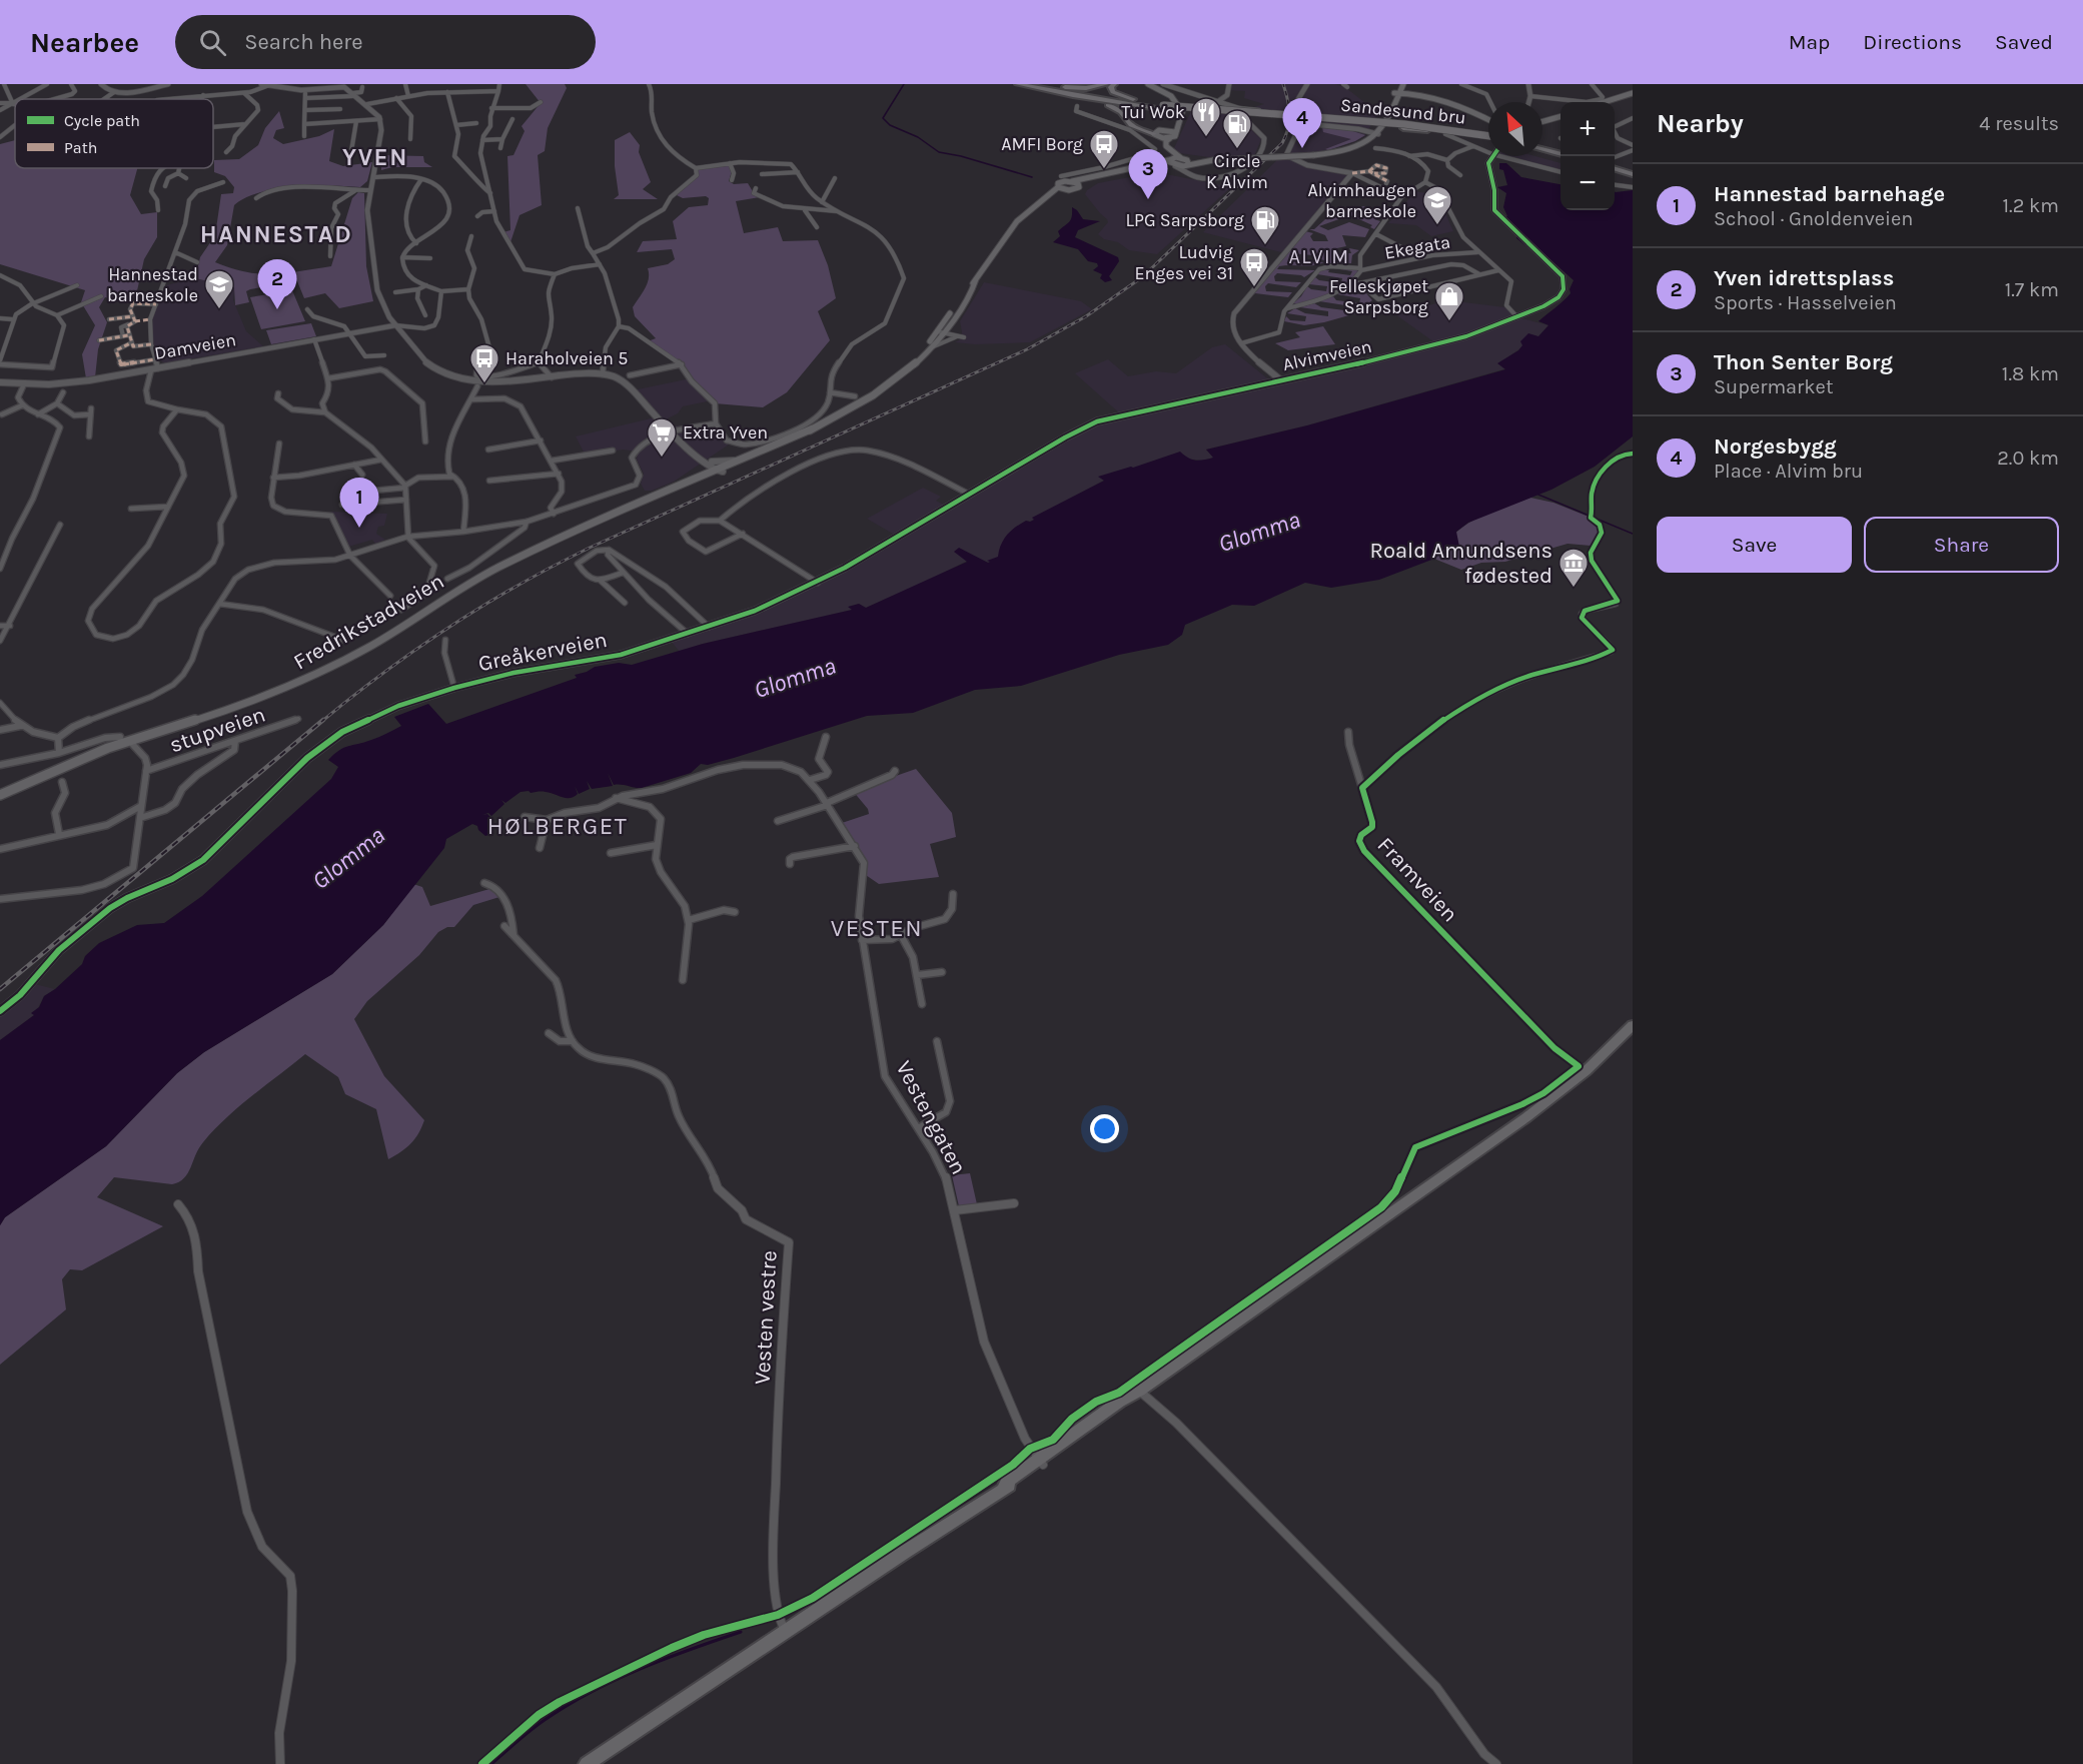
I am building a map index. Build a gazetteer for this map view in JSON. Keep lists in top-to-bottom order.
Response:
{
  "streets": {
    "highway": ["Sandesund bru"],
    "main road": ["Alvimveien", "Fredrikstadveien", "Greåkerveien"],
    "street": [
      "Ekegata",
      "Damveien",
      "stupveien",
      "Framveien",
      "Vestengaten",
      "Vesten vestre"
    ]
  },
  "crossings": [
    ["Alvimveien", "Greåkerveien"]
  ],
  "districts": [
    "YVEN",
    "HANNESTAD",
    "ALVIM",
    "HØLBERGET",
    "VESTEN"
  ],
  "water": ["Glomma"],
  "places": {
    "restaurant": ["Tui Wok"],
    "fuel station": ["Circle K Alvim", "LPG Sarpsborg"],
    "bus stop": ["AMFI Borg", "Ludvig Enges vei 31", "Haraholveien 5"],
    "school or university": ["Alvimhaugen barneskole", "Hannestad barneskole"],
    "shop": ["Felleskjøpet Sarpsborg"],
    "supermarket": ["Extra Yven"],
    "museum": ["Roald Amundsens fødested"]
  },
  "legend": ["Cycle path", "Path"],
  "north": "top left",
  "page": {
    "header": "Nearbee",
    "search": "Search here",
    "nav": ["Map", "Directions", "Saved"],
    "heading": ["Nearby", "4 results"],
    "pins": [
      "4",
      "3",
      "2",
      "1"
    ],
    "map_buttons": ["+", "−"],
    "list": [
      {
        "mark": "1",
        "name": "Hannestad barnehage",
        "note": "School · Gnoldenveien",
        "value": "1.2 km"
      },
      {
        "mark": "2",
        "name": "Yven idrettsplass",
        "note": "Sports · Hasselveien",
        "value": "1.7 km"
      },
      {
        "mark": "3",
        "name": "Thon Senter Borg",
        "note": "Supermarket",
        "value": "1.8 km"
      },
      {
        "mark": "4",
        "name": "Norgesbygg",
        "note": "Place · Alvim bru",
        "value": "2.0 km"
      }
    ],
    "buttons": ["Save", "Share"]
  }
}
